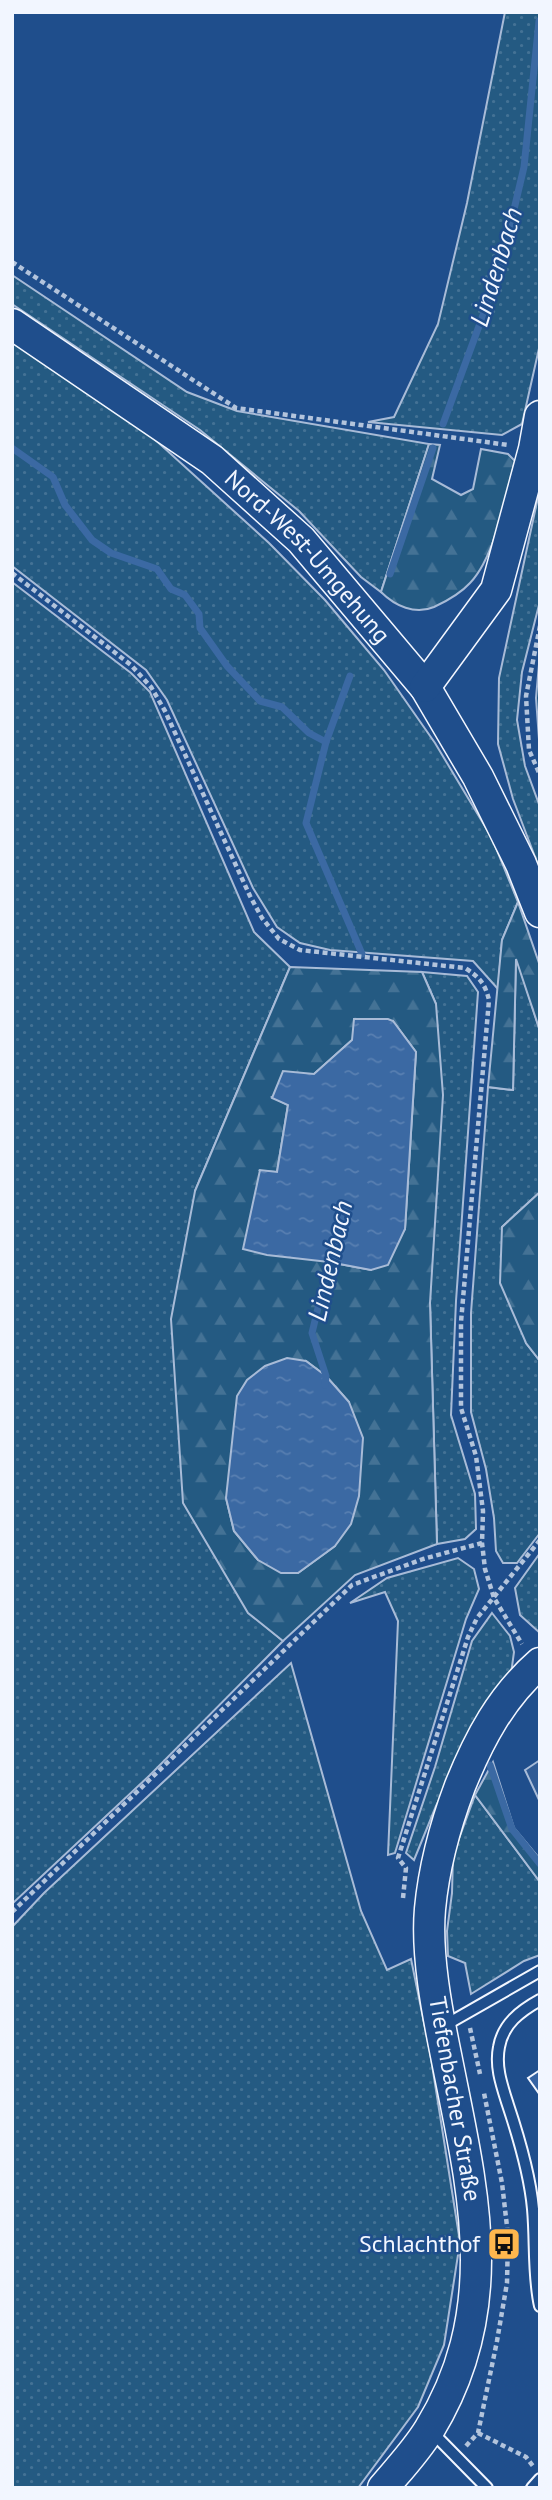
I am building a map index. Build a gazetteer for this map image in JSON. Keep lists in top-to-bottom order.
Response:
{
  "streets": {
    "main road": ["Nord-West-Umgehung", "Tiefenbacher Straße"]
  },
  "water": ["Lindenbach"],
  "places": {
    "bus stop": ["Schlachthof"]
  }
}
